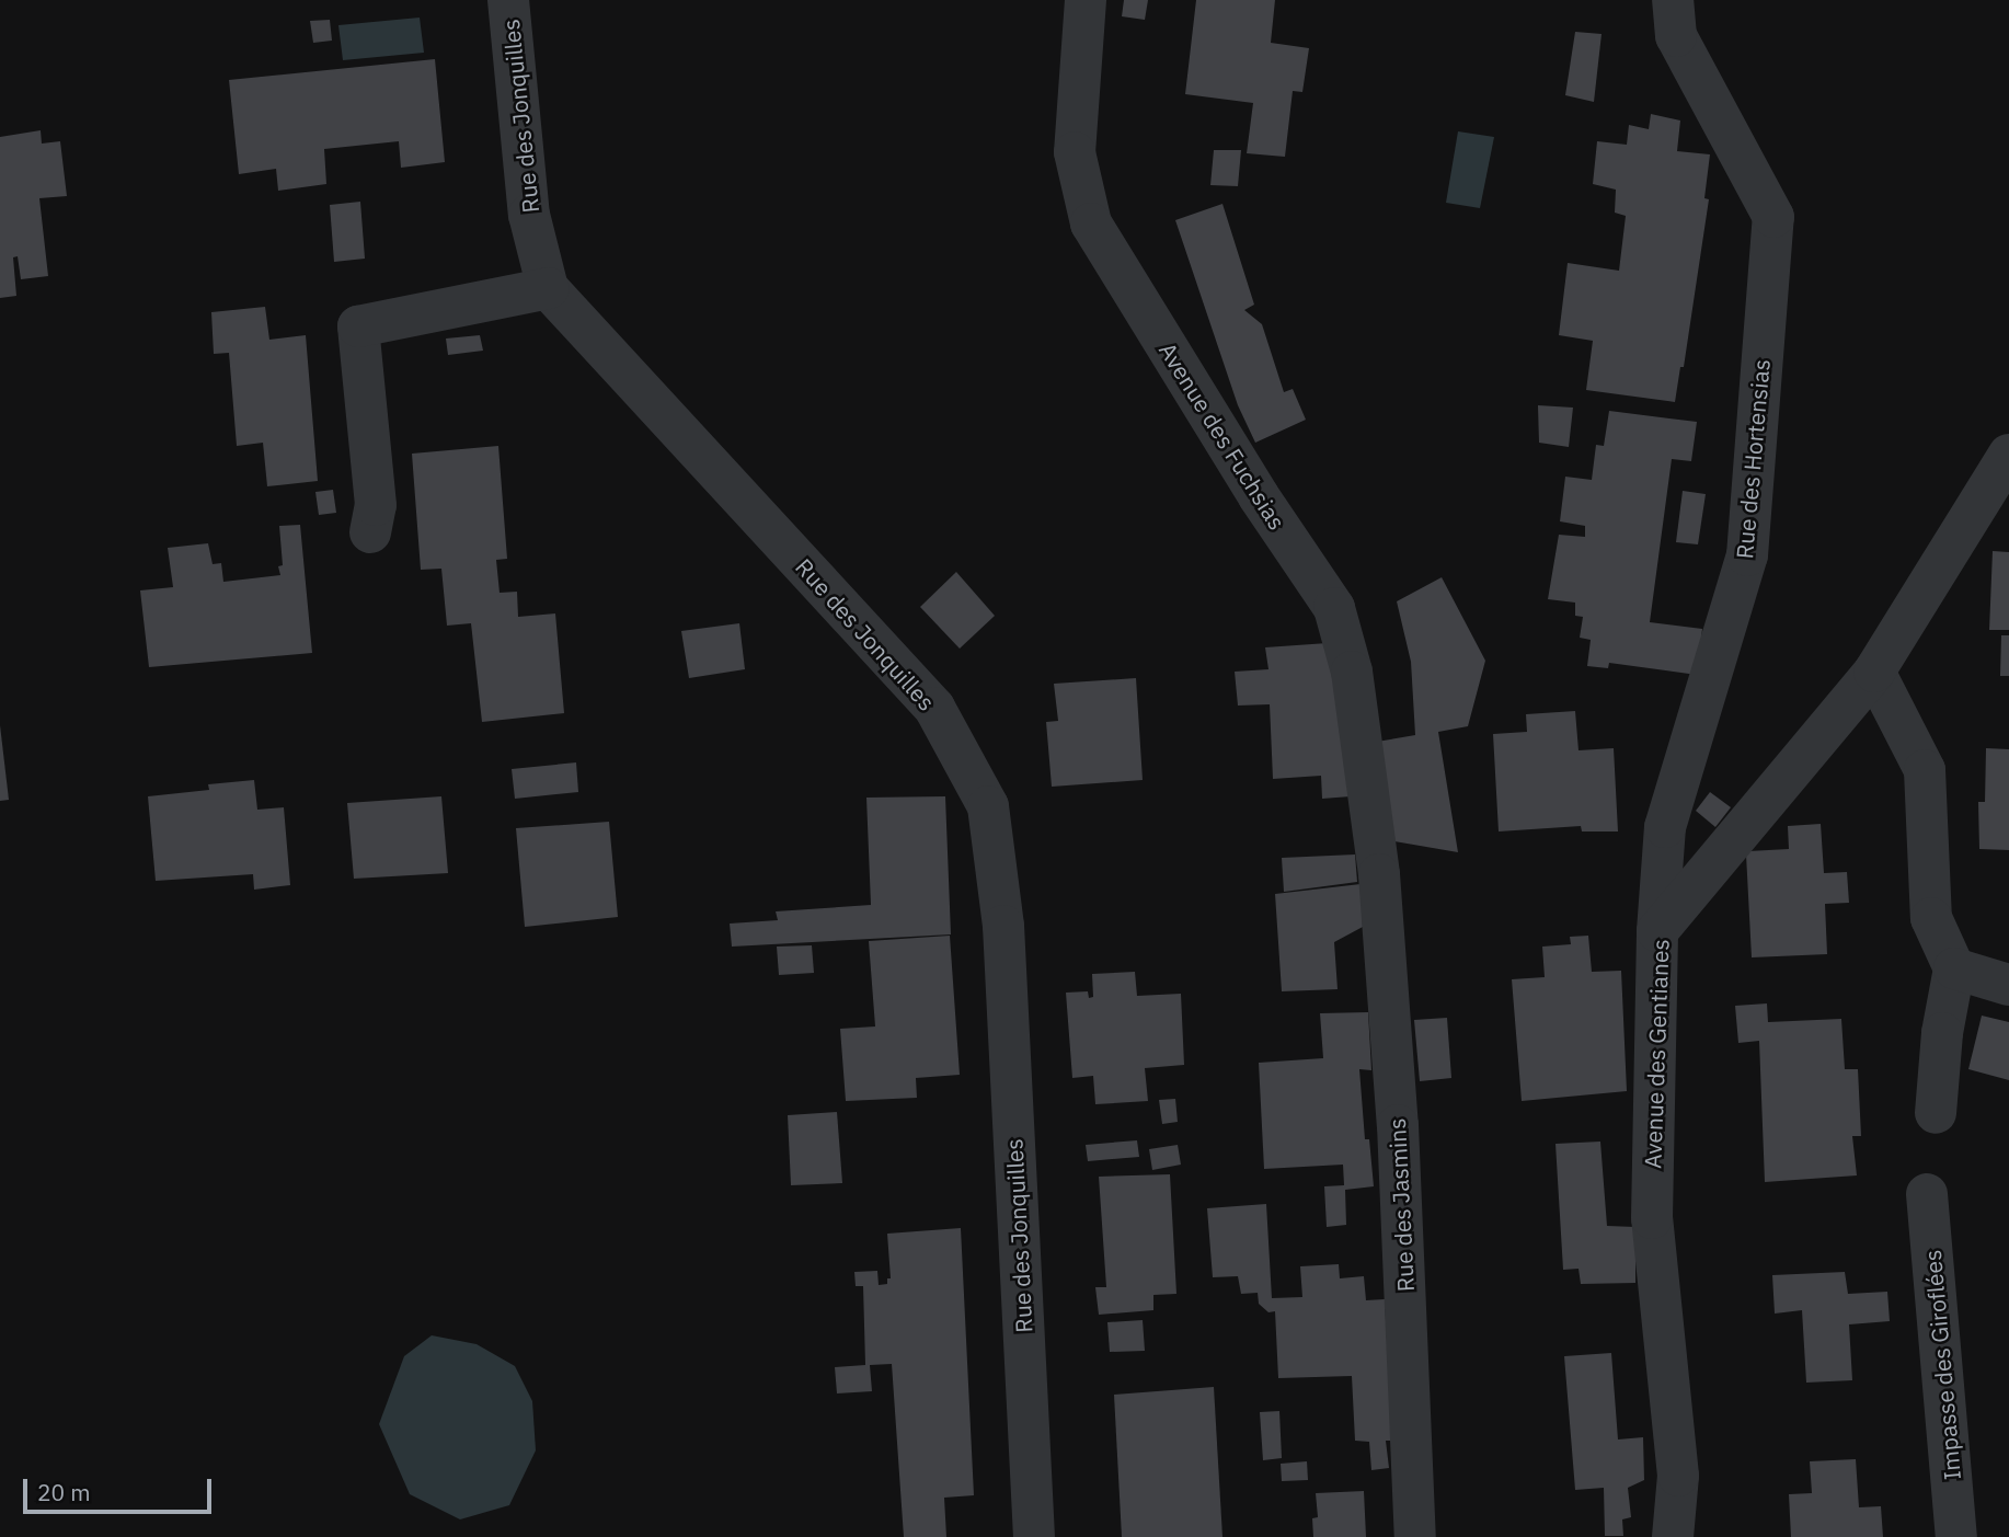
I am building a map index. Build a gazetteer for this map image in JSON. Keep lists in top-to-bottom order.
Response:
{
  "streets": {
    "street": [
      "Rue des Jonquilles",
      "Avenue des Fuchsias",
      "Rue des Hortensias",
      "Avenue des Gentianes",
      "Rue des Jasmins",
      "Impasse des Giroflées"
    ]
  },
  "crossings": [
    ["Avenue des Fuchsias", "Rue des Jasmins"],
    ["Rue des Hortensias", "Avenue des Gentianes"]
  ],
  "scale_bar": "20 m"
}
